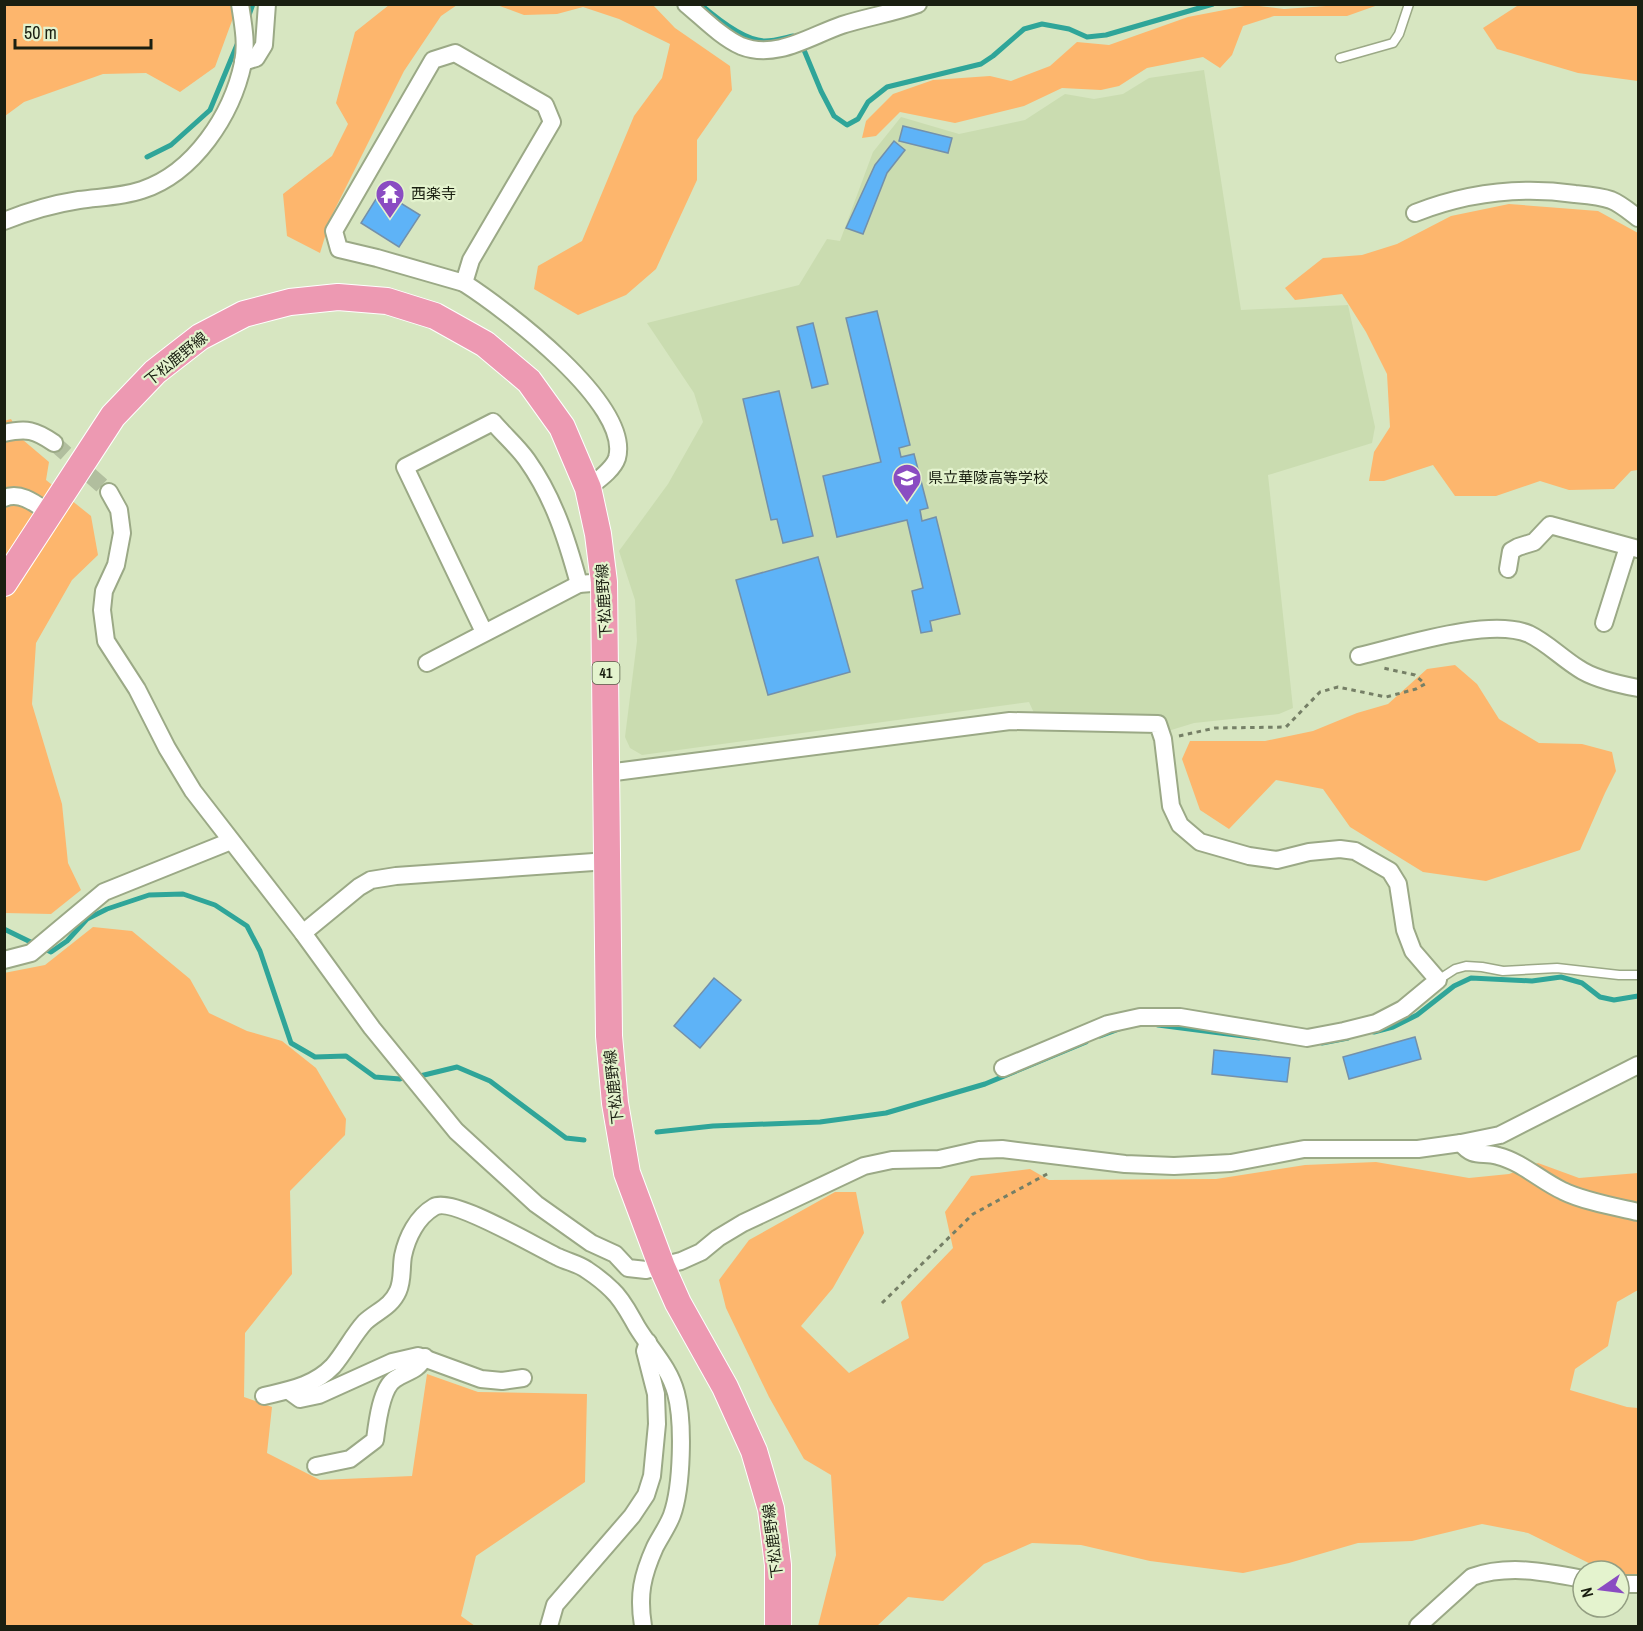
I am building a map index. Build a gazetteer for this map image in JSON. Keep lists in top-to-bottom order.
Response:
{
  "streets": {
    "main road": ["下松鹿野線", "41"]
  },
  "places": {
    "temple": ["西楽寺"],
    "school or university": ["県立華陵高等学校"]
  },
  "scale_bar": "50 m",
  "north": "left"
}
